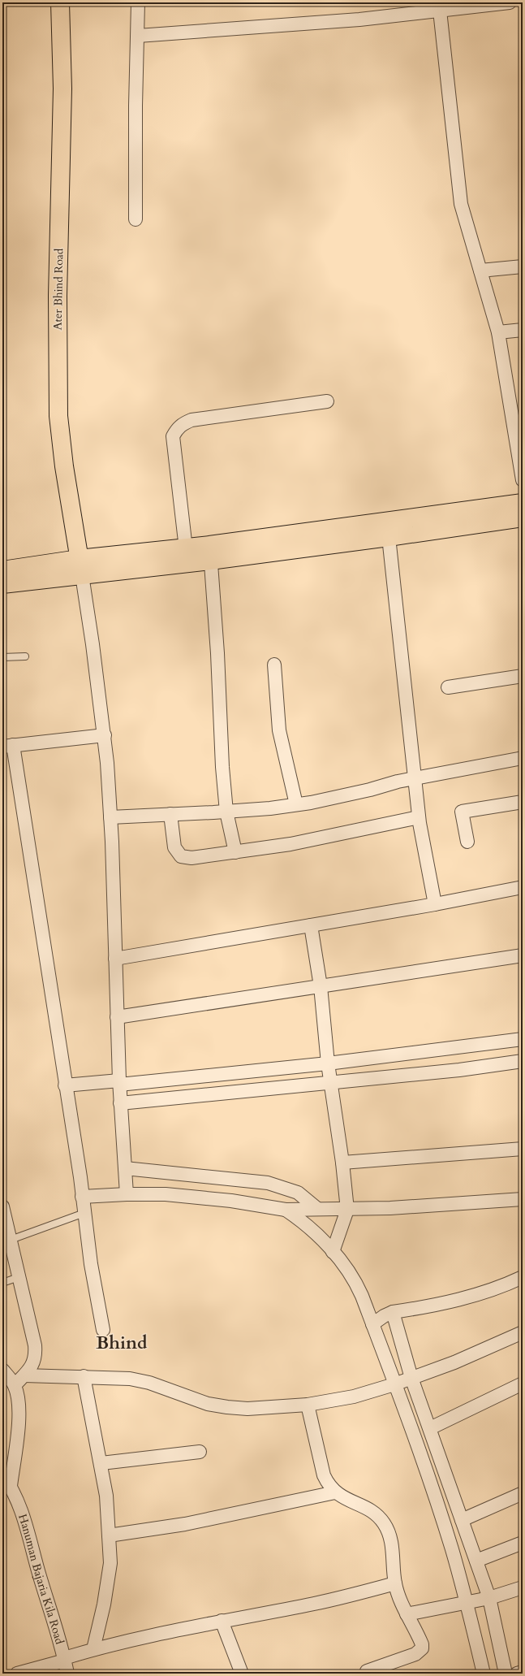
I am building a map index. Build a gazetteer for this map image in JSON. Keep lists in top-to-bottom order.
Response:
{
  "streets": {
    "highway": ["Ater Bhind Road"],
    "street": ["Hanuman Bajaria Kila Road"]
  },
  "districts": ["Bhind"]
}
